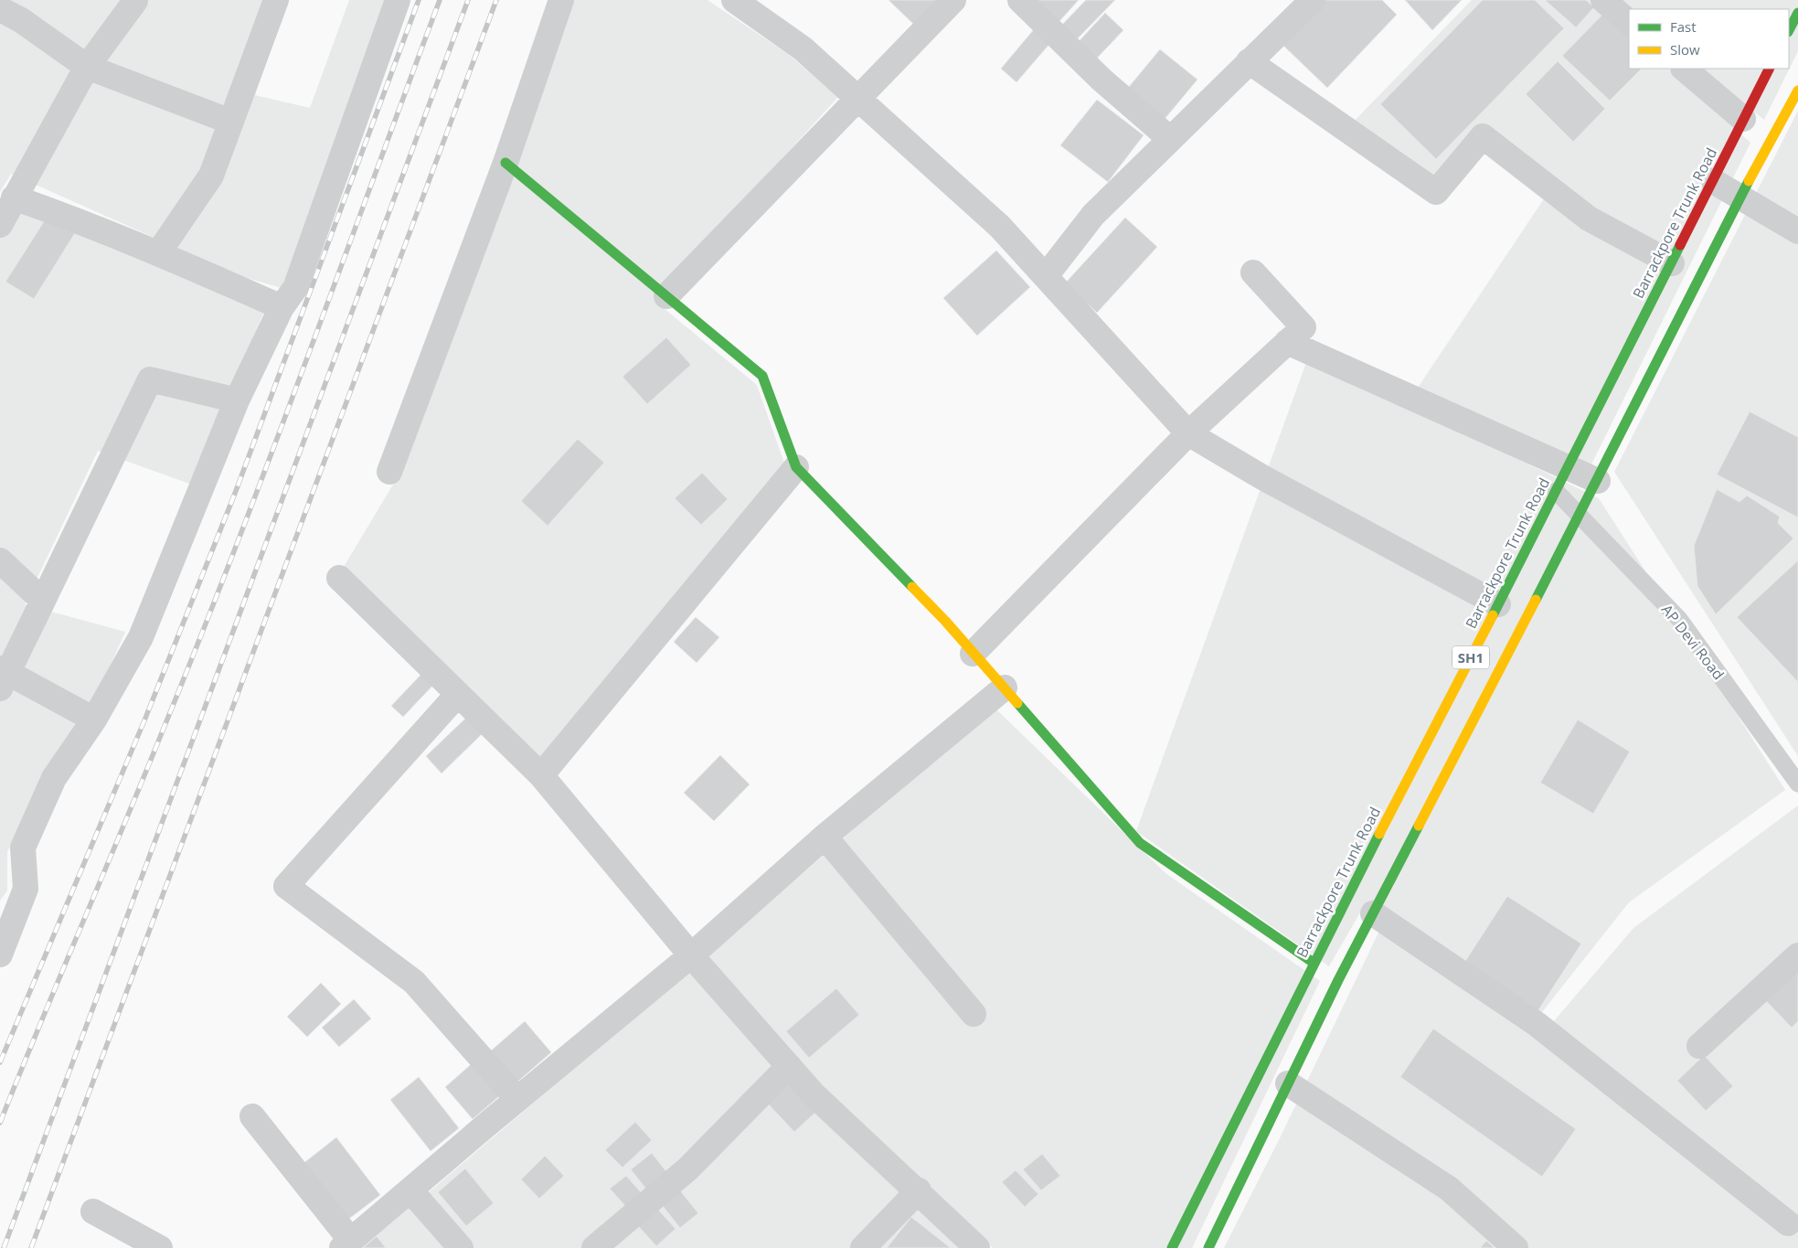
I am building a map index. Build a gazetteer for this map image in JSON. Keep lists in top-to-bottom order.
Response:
{
  "streets": {
    "main road": ["Barrackpore Trunk Road", "SH1"],
    "lane": ["AP Devi Road"]
  },
  "crossings": [
    ["Barrackpore Trunk Road", "AP Devi Road"],
    ["AP Devi Road", "SH1"]
  ],
  "legend": ["Fast", "Slow"]
}
